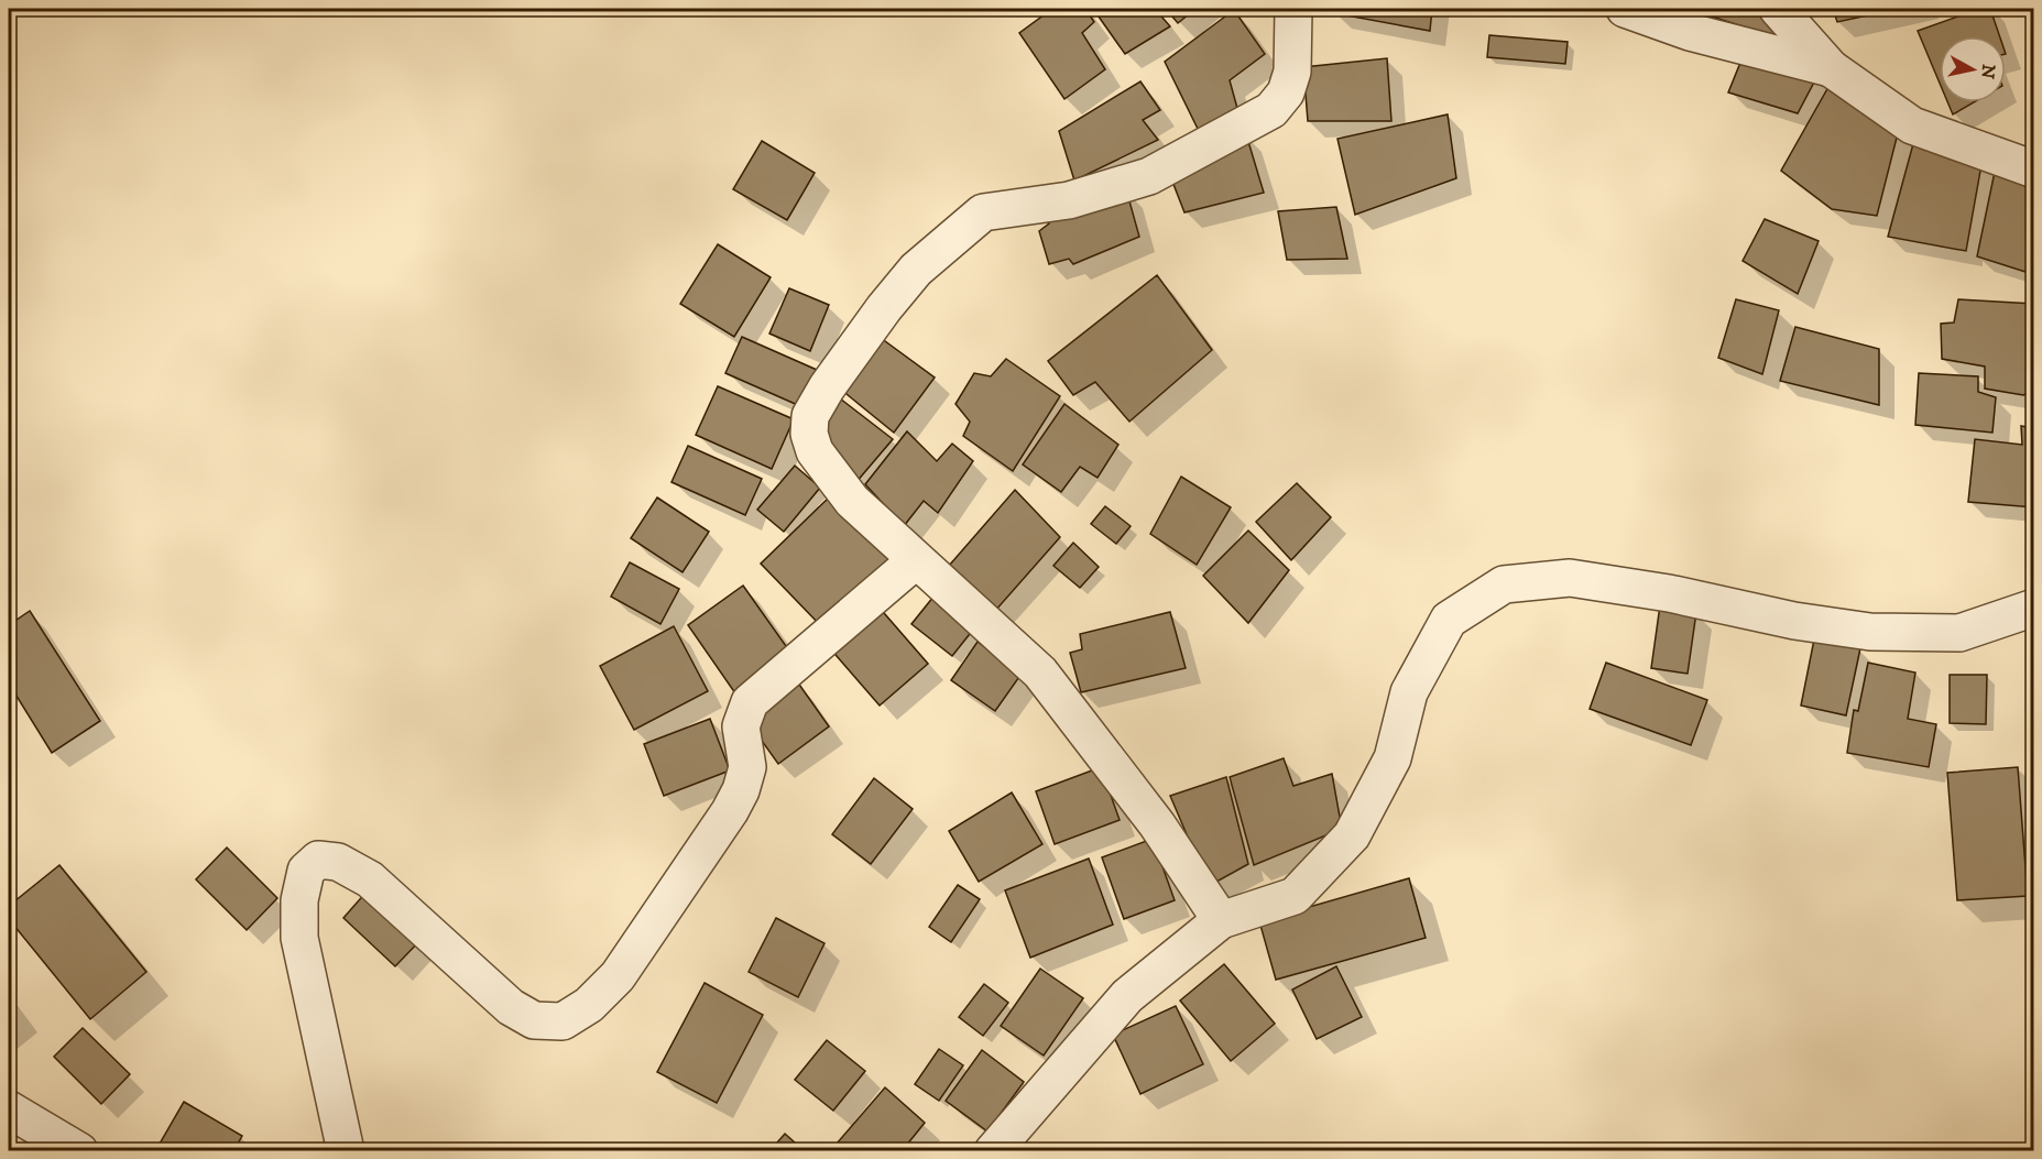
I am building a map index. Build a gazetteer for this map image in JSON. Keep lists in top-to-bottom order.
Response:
{
  "north": "right"
}
